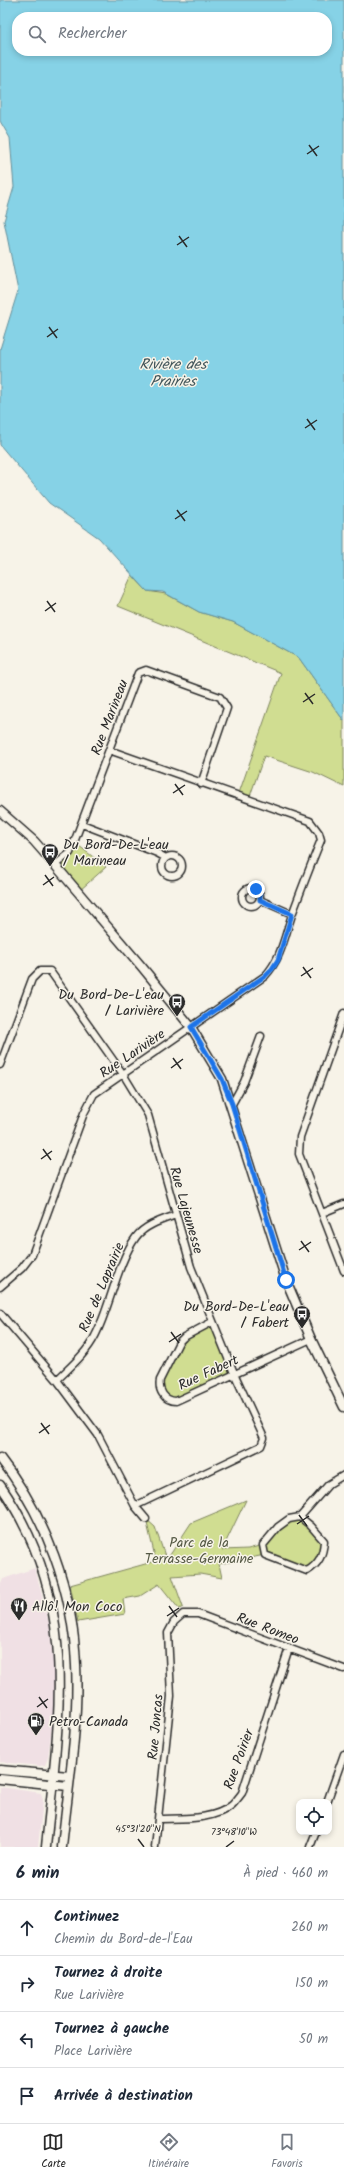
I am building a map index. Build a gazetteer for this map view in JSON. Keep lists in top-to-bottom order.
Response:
{
  "streets": {
    "street": [
      "Rue Marineau",
      "Rue Larivière",
      "Rue Lajeunesse",
      "Rue de Laprairie",
      "Rue Fabert",
      "Rue Romeo",
      "Rue Joncas",
      "Rue Poirier"
    ]
  },
  "crossings": [
    ["Rue Marineau", "Rue Larivière"],
    ["Rue Larivière", "Rue Lajeunesse"],
    ["Rue Lajeunesse", "Rue de Laprairie"],
    ["Rue Lajeunesse", "Rue Fabert"],
    ["Rue Romeo", "Rue Joncas"],
    ["Rue Romeo", "Rue Poirier"],
    ["Rue Joncas", "Rue Poirier"]
  ],
  "water": ["Rivière des Prairies"],
  "parks": ["Parc de la Terrasse-Germaine"],
  "places": {
    "bus stop": ["Du Bord-De-L'eau / Marineau", "Du Bord-De-L'eau / Larivière", "Du Bord-De-L'eau / Fabert"],
    "restaurant": ["Allô! Mon Coco"],
    "fuel station": ["Petro-Canada"]
  },
  "page": {
    "search": "Rechercher",
    "heading": ["6 min", "À pied · 460 m"],
    "list": [
      ["Continuez", "Chemin du Bord-de-l'Eau", "260 m"],
      ["Tournez à droite", "Rue Larivière", "150 m"],
      ["Tournez à gauche", "Place Larivière", "50 m"],
      "Arrivée à destination"
    ],
    "nav": ["Carte", "Itinéraire", "Favoris"]
  },
  "coordinates": ["45°31'20\"N", "73°48'10\"W"]
}
